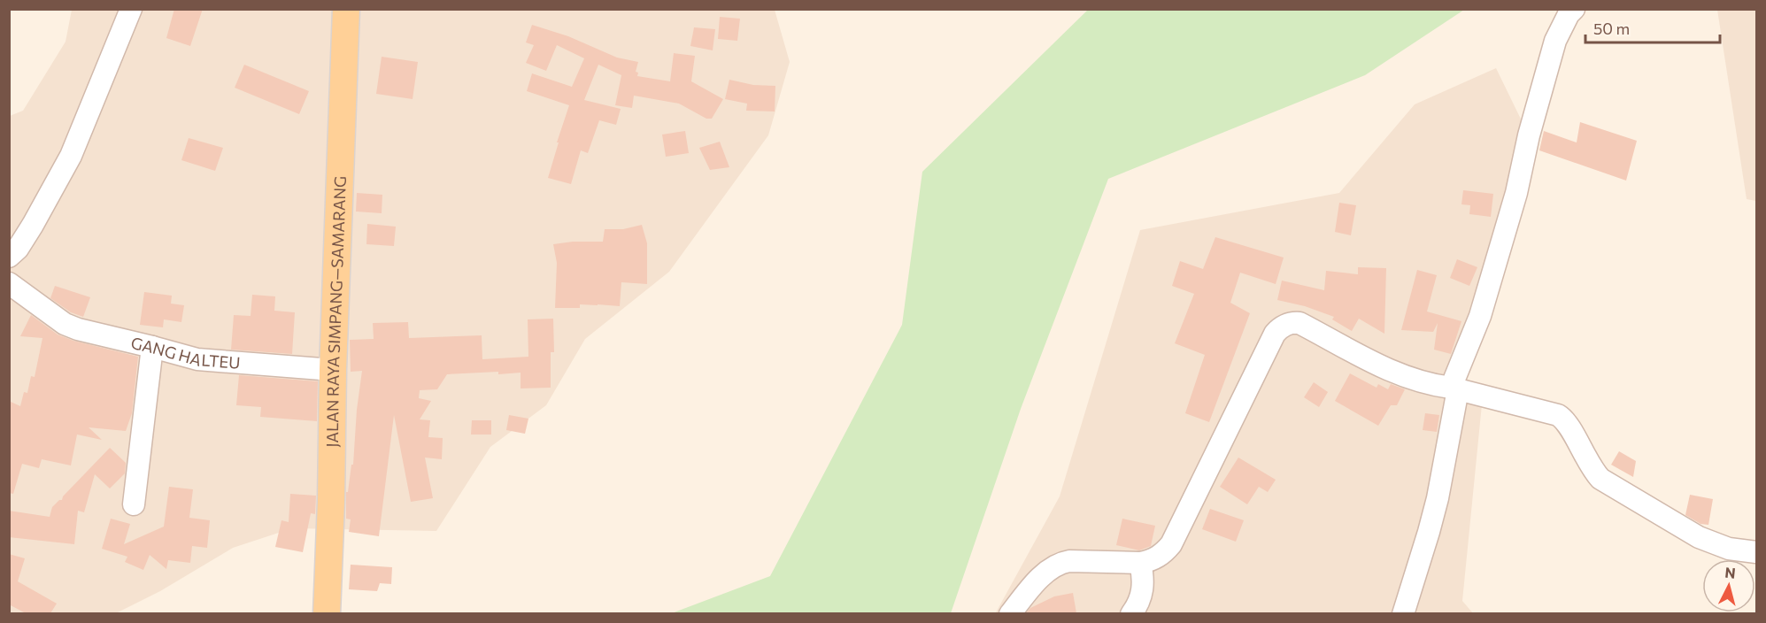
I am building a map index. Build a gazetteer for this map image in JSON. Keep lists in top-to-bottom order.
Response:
{
  "streets": {
    "main road": ["JALAN RAYA SIMPANG—SAMARANG"],
    "street": ["GANG HALTEU"]
  },
  "crossings": [
    ["JALAN RAYA SIMPANG—SAMARANG", "GANG HALTEU"]
  ],
  "scale_bar": "50 m",
  "north": "top"
}
